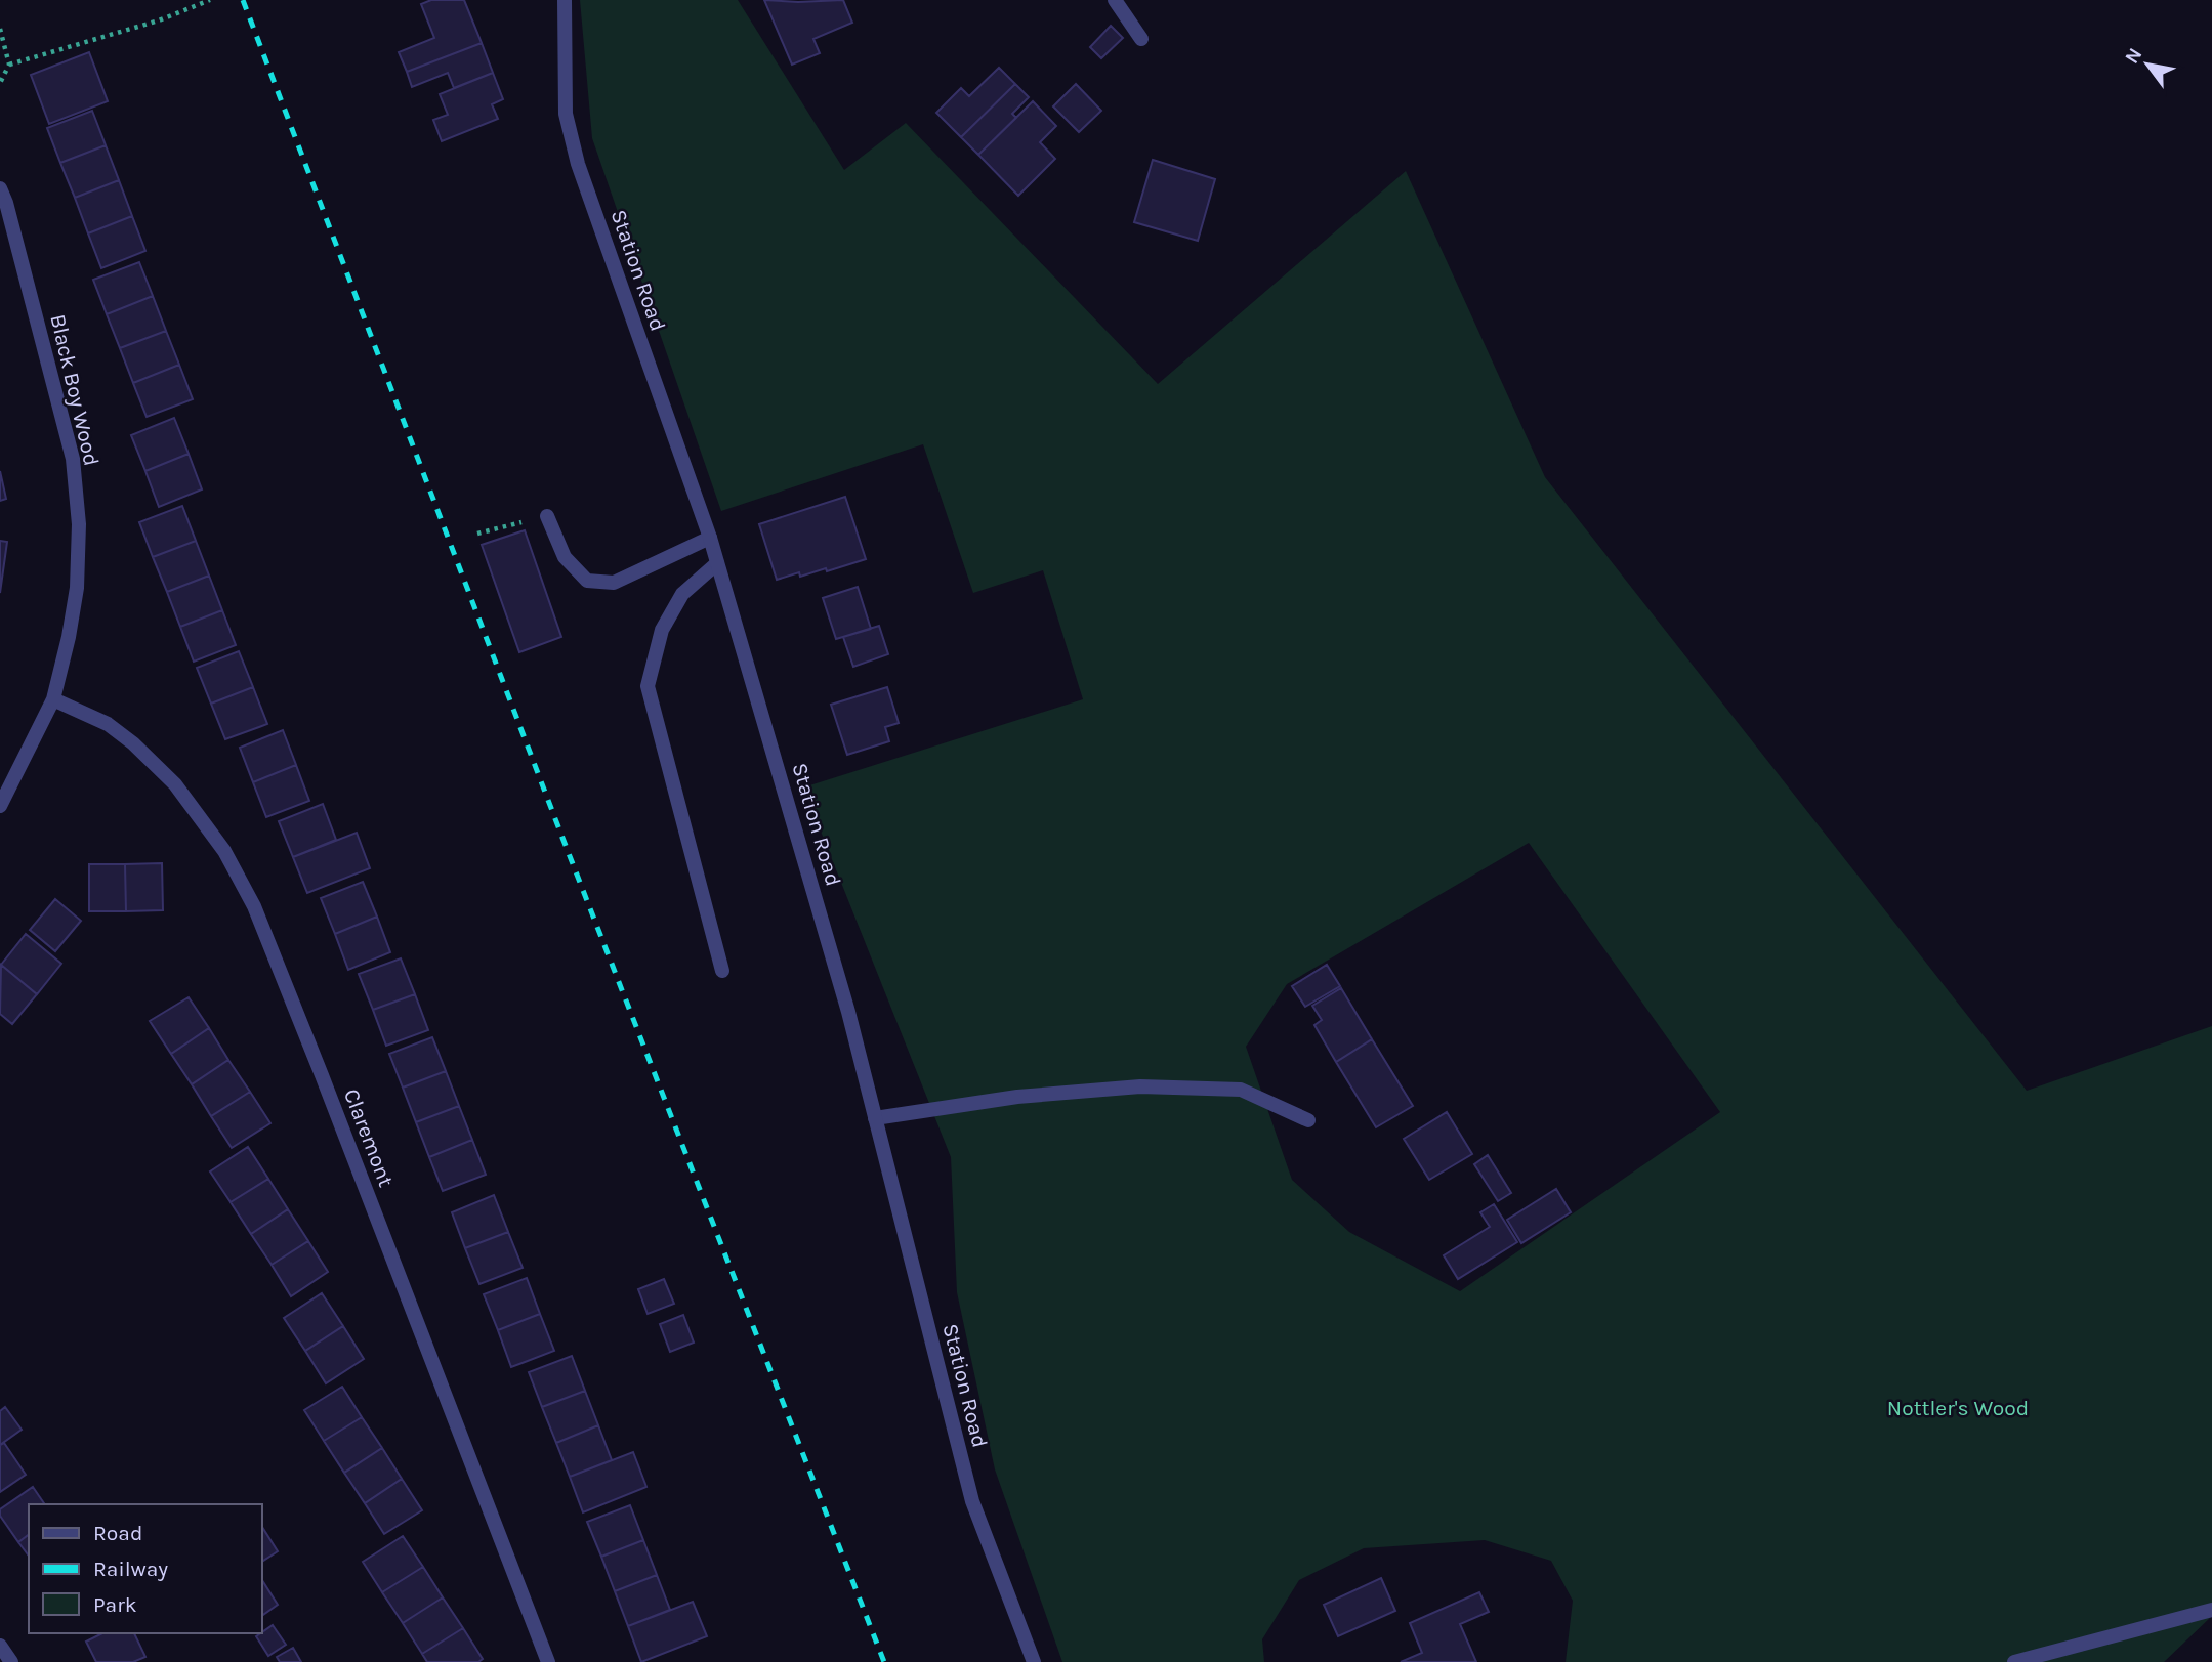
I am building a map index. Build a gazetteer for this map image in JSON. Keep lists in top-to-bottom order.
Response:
{
  "streets": {
    "street": ["Station Road", "Black Boy Wood", "Claremont"]
  },
  "crossings": [
    ["Black Boy Wood", "Claremont"]
  ],
  "parks": ["Nottler's Wood"],
  "legend": ["Road", "Railway", "Park"],
  "north": "top left"
}
